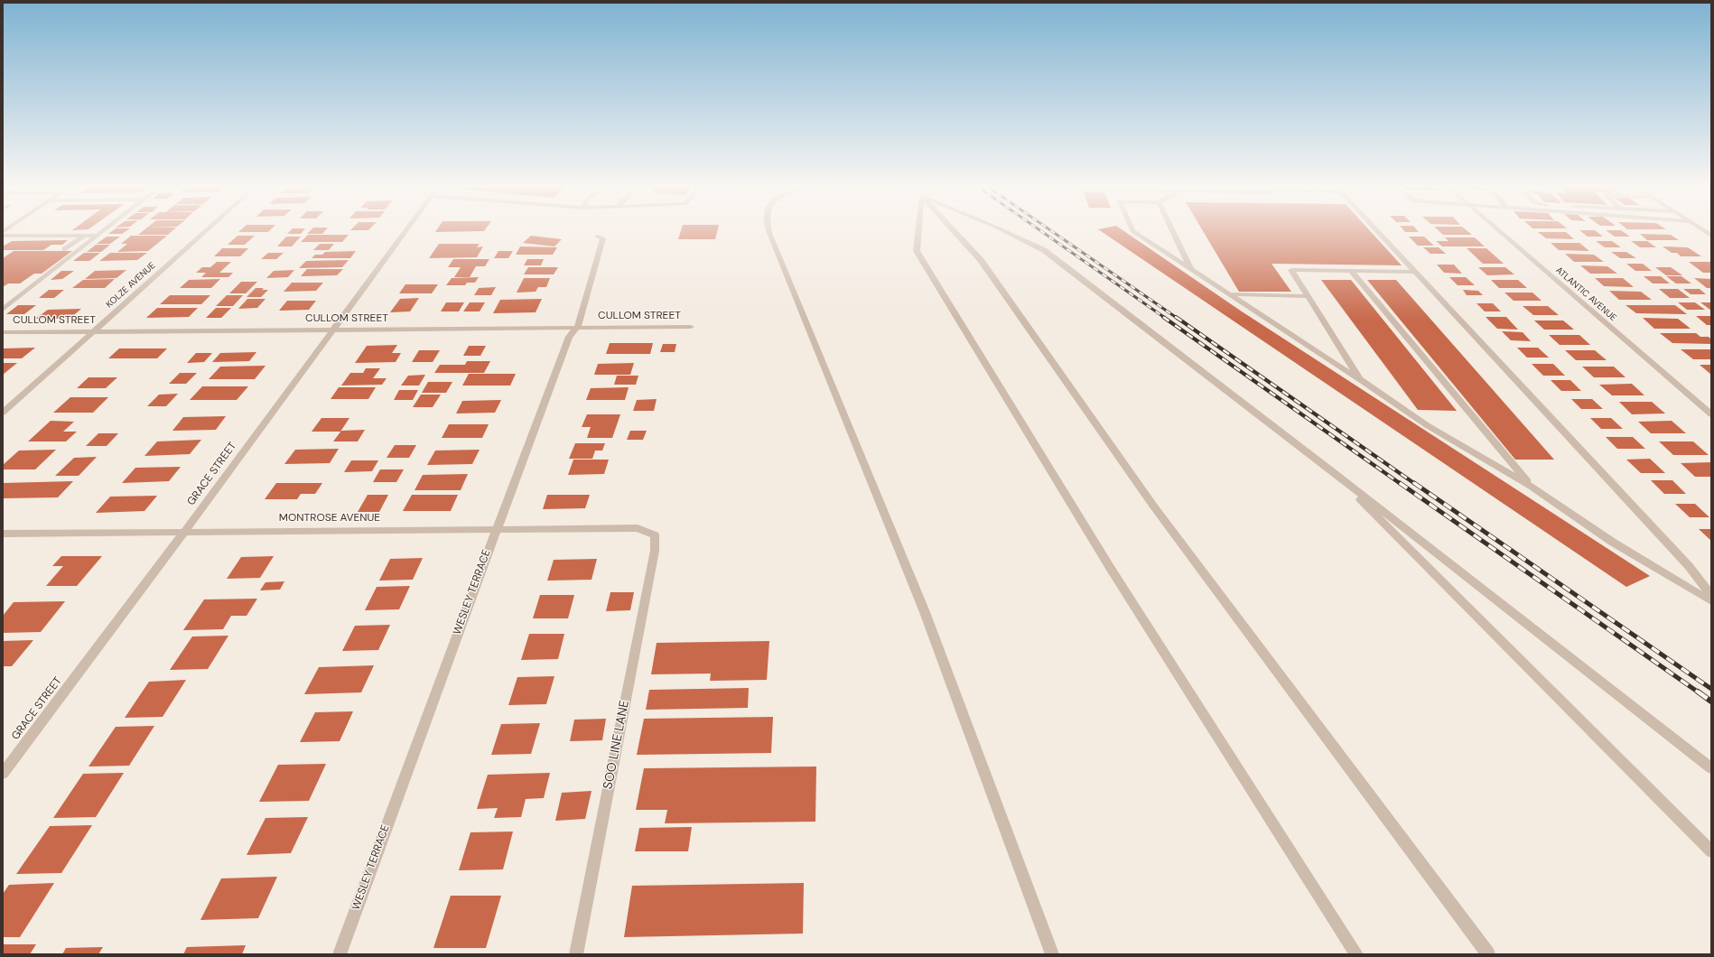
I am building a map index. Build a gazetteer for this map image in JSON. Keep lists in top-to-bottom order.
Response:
{
  "streets": {
    "street": [
      "KOLZE AVENUE",
      "ATLANTIC AVENUE",
      "CULLOM STREET",
      "GRACE STREET",
      "MONTROSE AVENUE",
      "WESLEY TERRACE",
      "SOO LINE LANE"
    ]
  },
  "crossings": [
    ["KOLZE AVENUE", "CULLOM STREET"],
    ["CULLOM STREET", "GRACE STREET"],
    ["CULLOM STREET", "WESLEY TERRACE"],
    ["GRACE STREET", "MONTROSE AVENUE"],
    ["MONTROSE AVENUE", "WESLEY TERRACE"],
    ["MONTROSE AVENUE", "SOO LINE LANE"]
  ]
}
